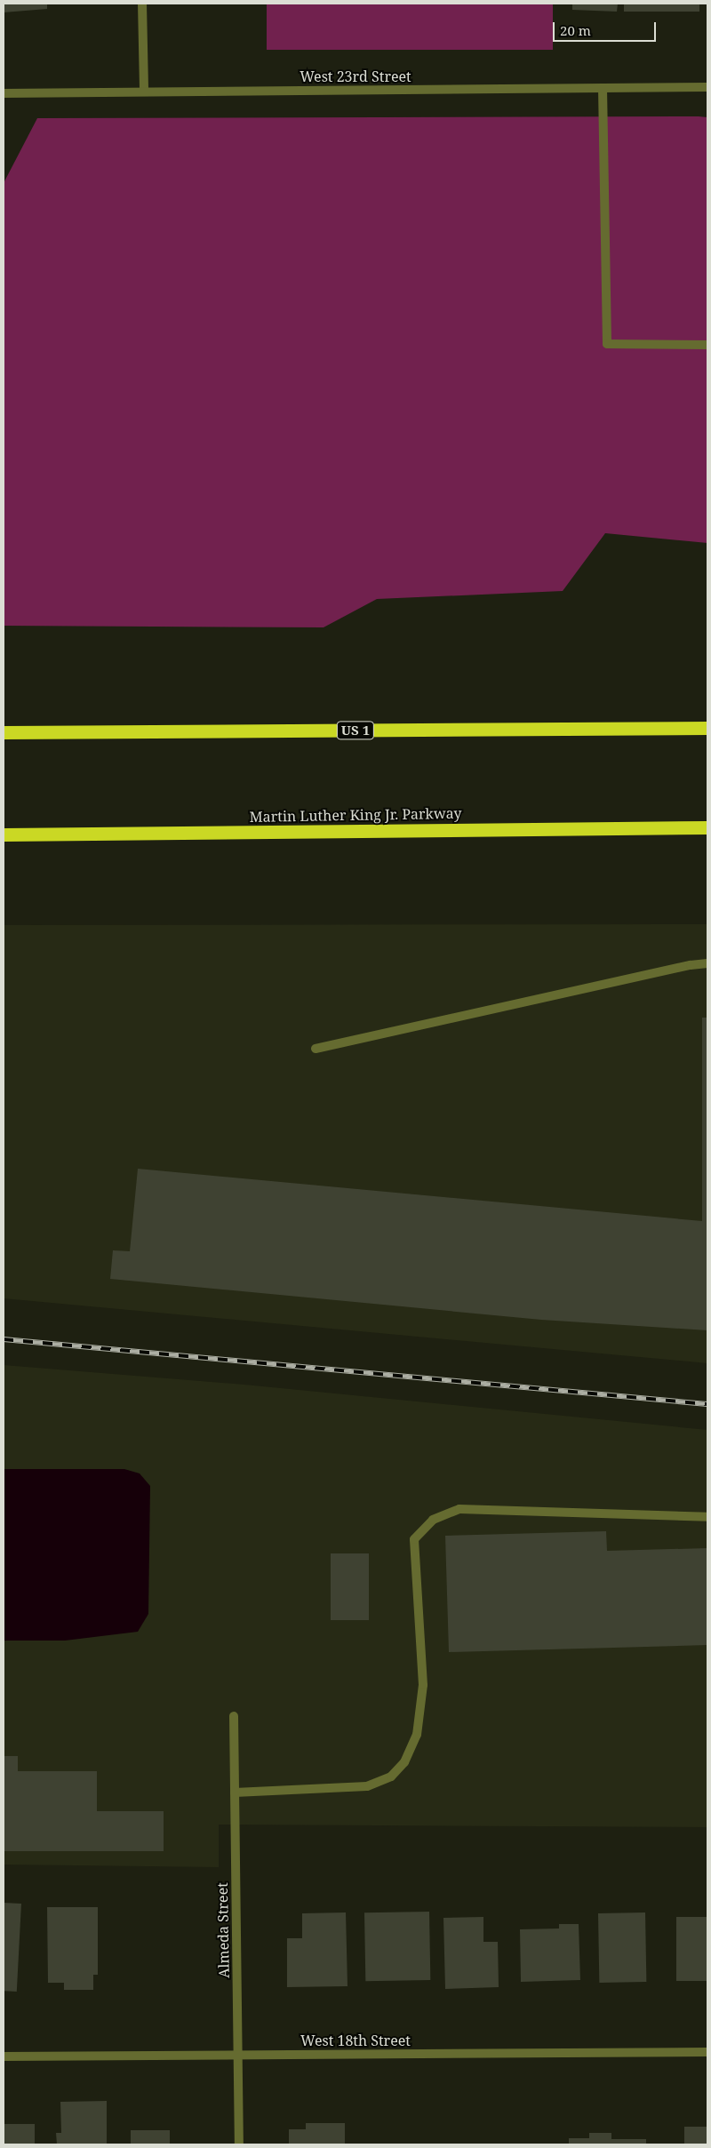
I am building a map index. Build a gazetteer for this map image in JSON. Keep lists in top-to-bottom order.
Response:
{
  "streets": {
    "highway": ["US 1", "Martin Luther King Jr. Parkway"],
    "street": ["West 23rd Street", "Almeda Street", "West 18th Street"]
  },
  "crossings": [
    ["Almeda Street", "West 18th Street"]
  ],
  "scale_bar": "20 m"
}
